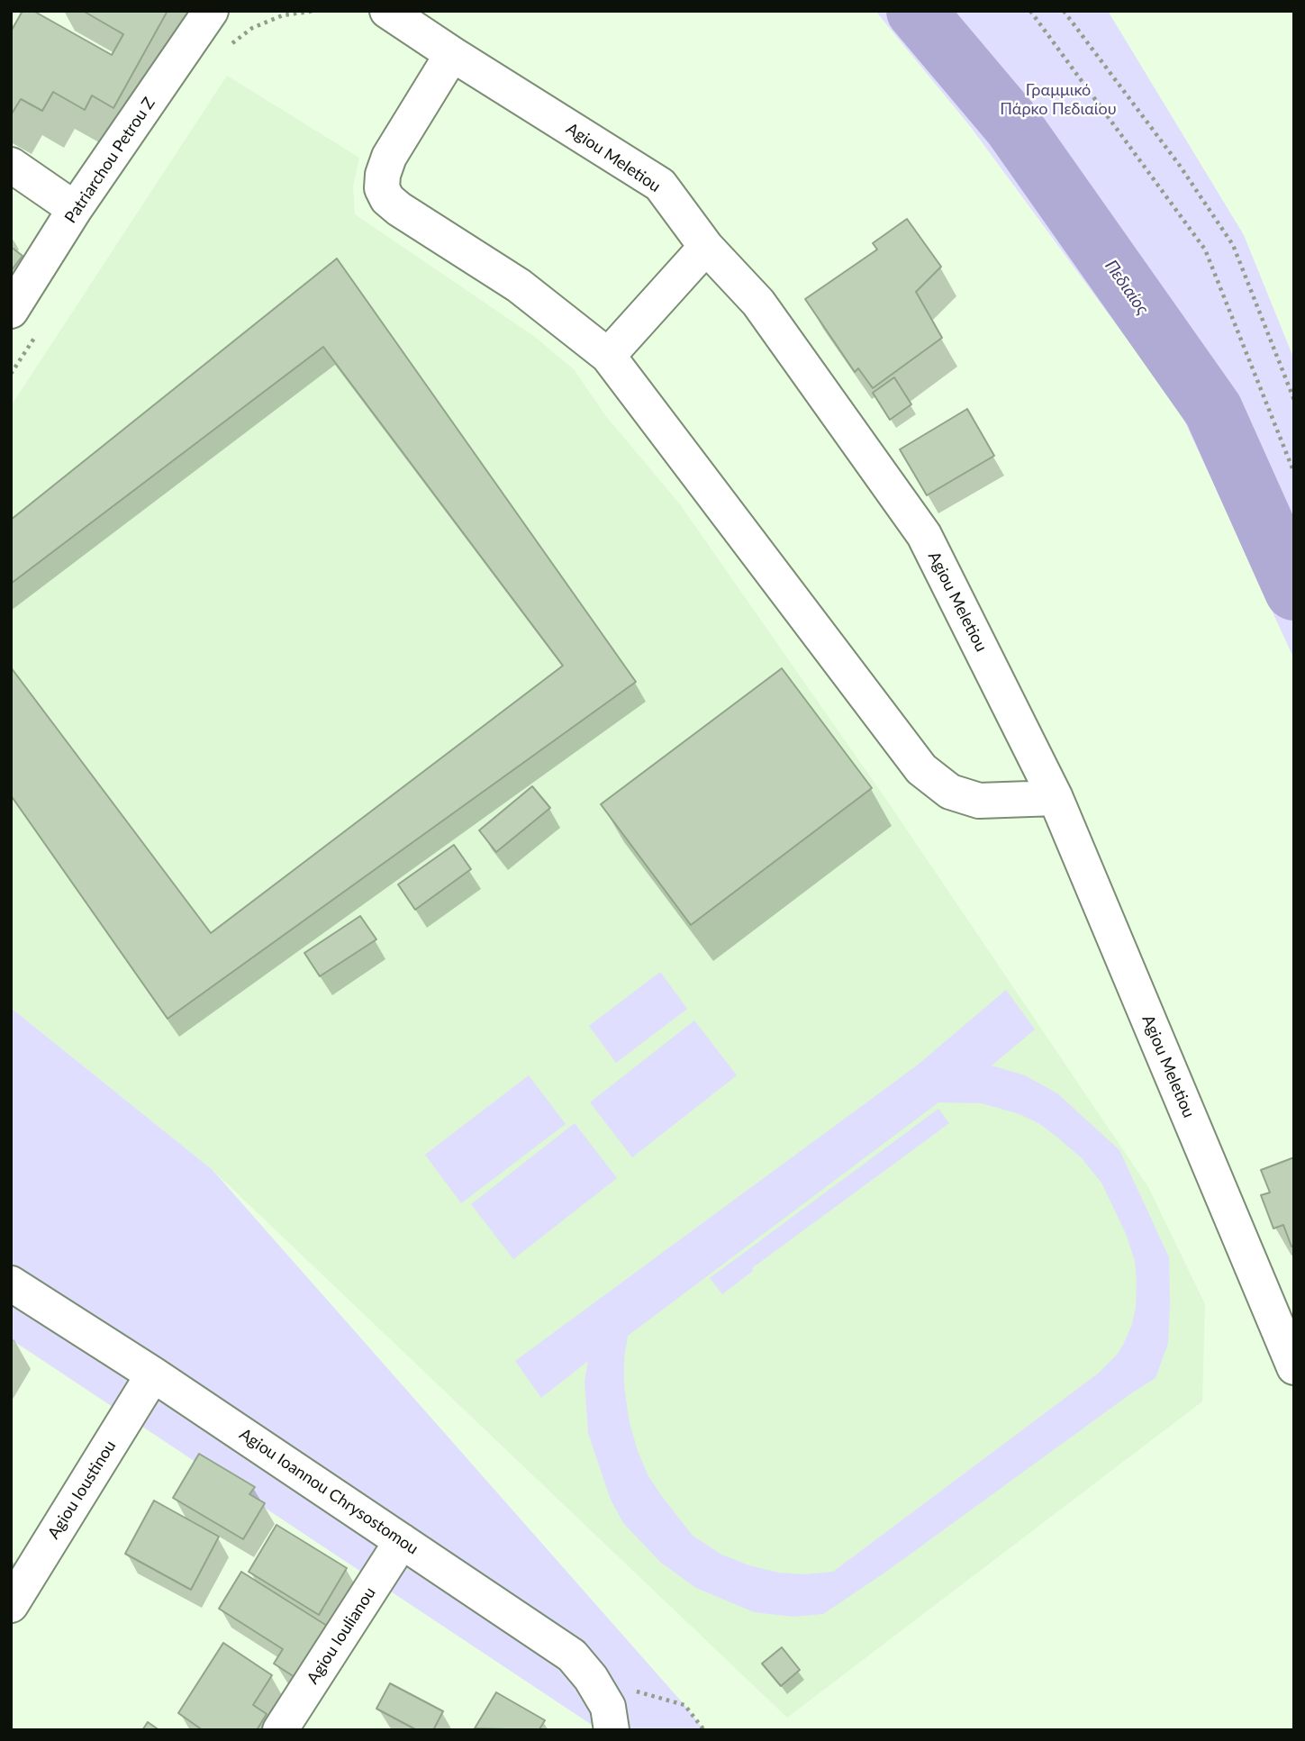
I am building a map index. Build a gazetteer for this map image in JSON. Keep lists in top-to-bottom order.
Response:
{
  "streets": {
    "street": [
      "Agiou Meletiou",
      "Patriarchou Petrou Z",
      "Agiou Ioustinou",
      "Agiou Ioannou Chrysostomou",
      "Agiou Ioulianou"
    ]
  },
  "crossings": [
    ["Agiou Ioustinou", "Agiou Ioannou Chrysostomou"],
    ["Agiou Ioannou Chrysostomou", "Agiou Ioulianou"]
  ],
  "water": ["Πεδιαίος"],
  "parks": ["Γραμμικό Πάρκο Πεδιαίου"]
}
